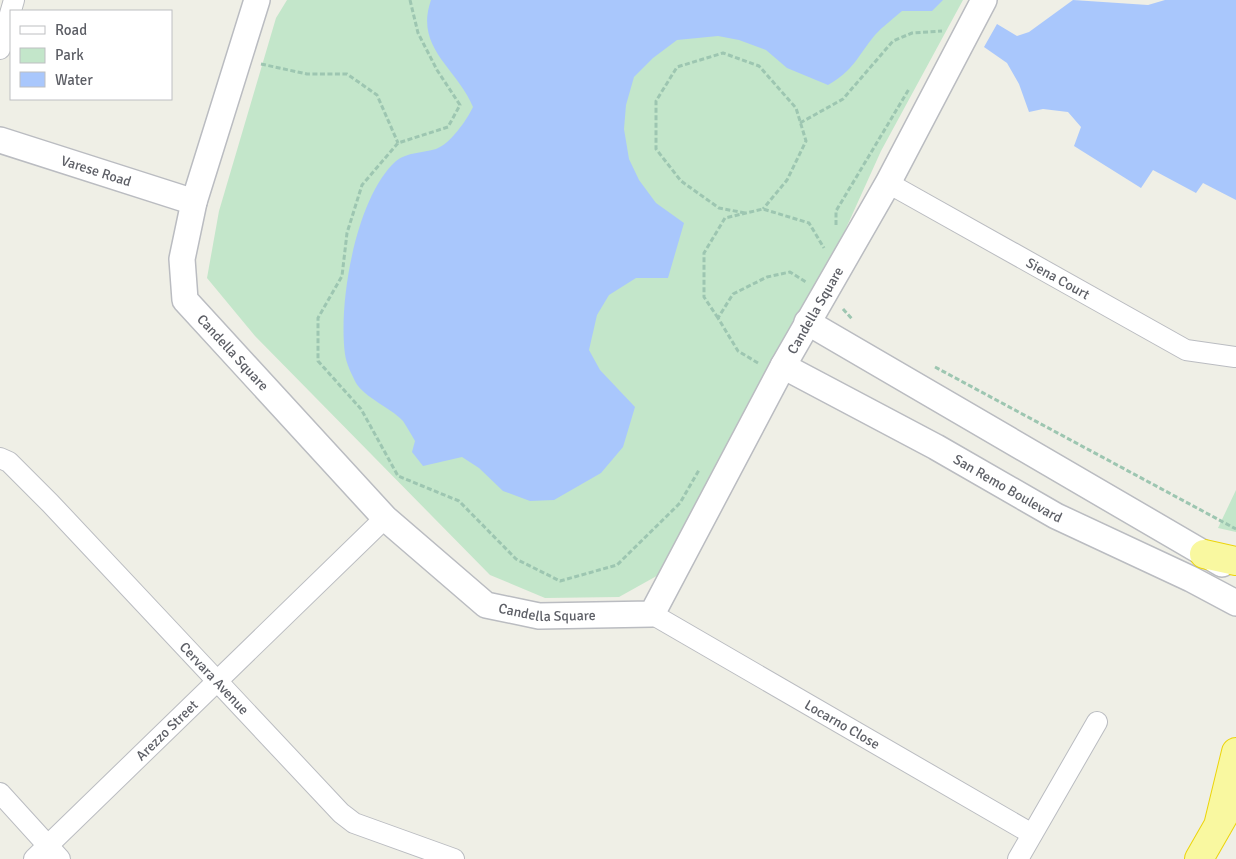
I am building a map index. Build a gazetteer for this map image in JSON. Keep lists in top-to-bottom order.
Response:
{
  "streets": {
    "street": [
      "Varese Road",
      "Siena Court",
      "Candella Square",
      "San Remo Boulevard",
      "Cervara Avenue",
      "Locarno Close",
      "Arezzo Street"
    ]
  },
  "crossings": [
    ["Varese Road", "Candella Square"],
    ["Siena Court", "Candella Square"],
    ["Candella Square", "San Remo Boulevard"],
    ["Candella Square", "Locarno Close"],
    ["Candella Square", "Arezzo Street"],
    ["Cervara Avenue", "Arezzo Street"]
  ],
  "legend": ["Road", "Park", "Water"]
}
